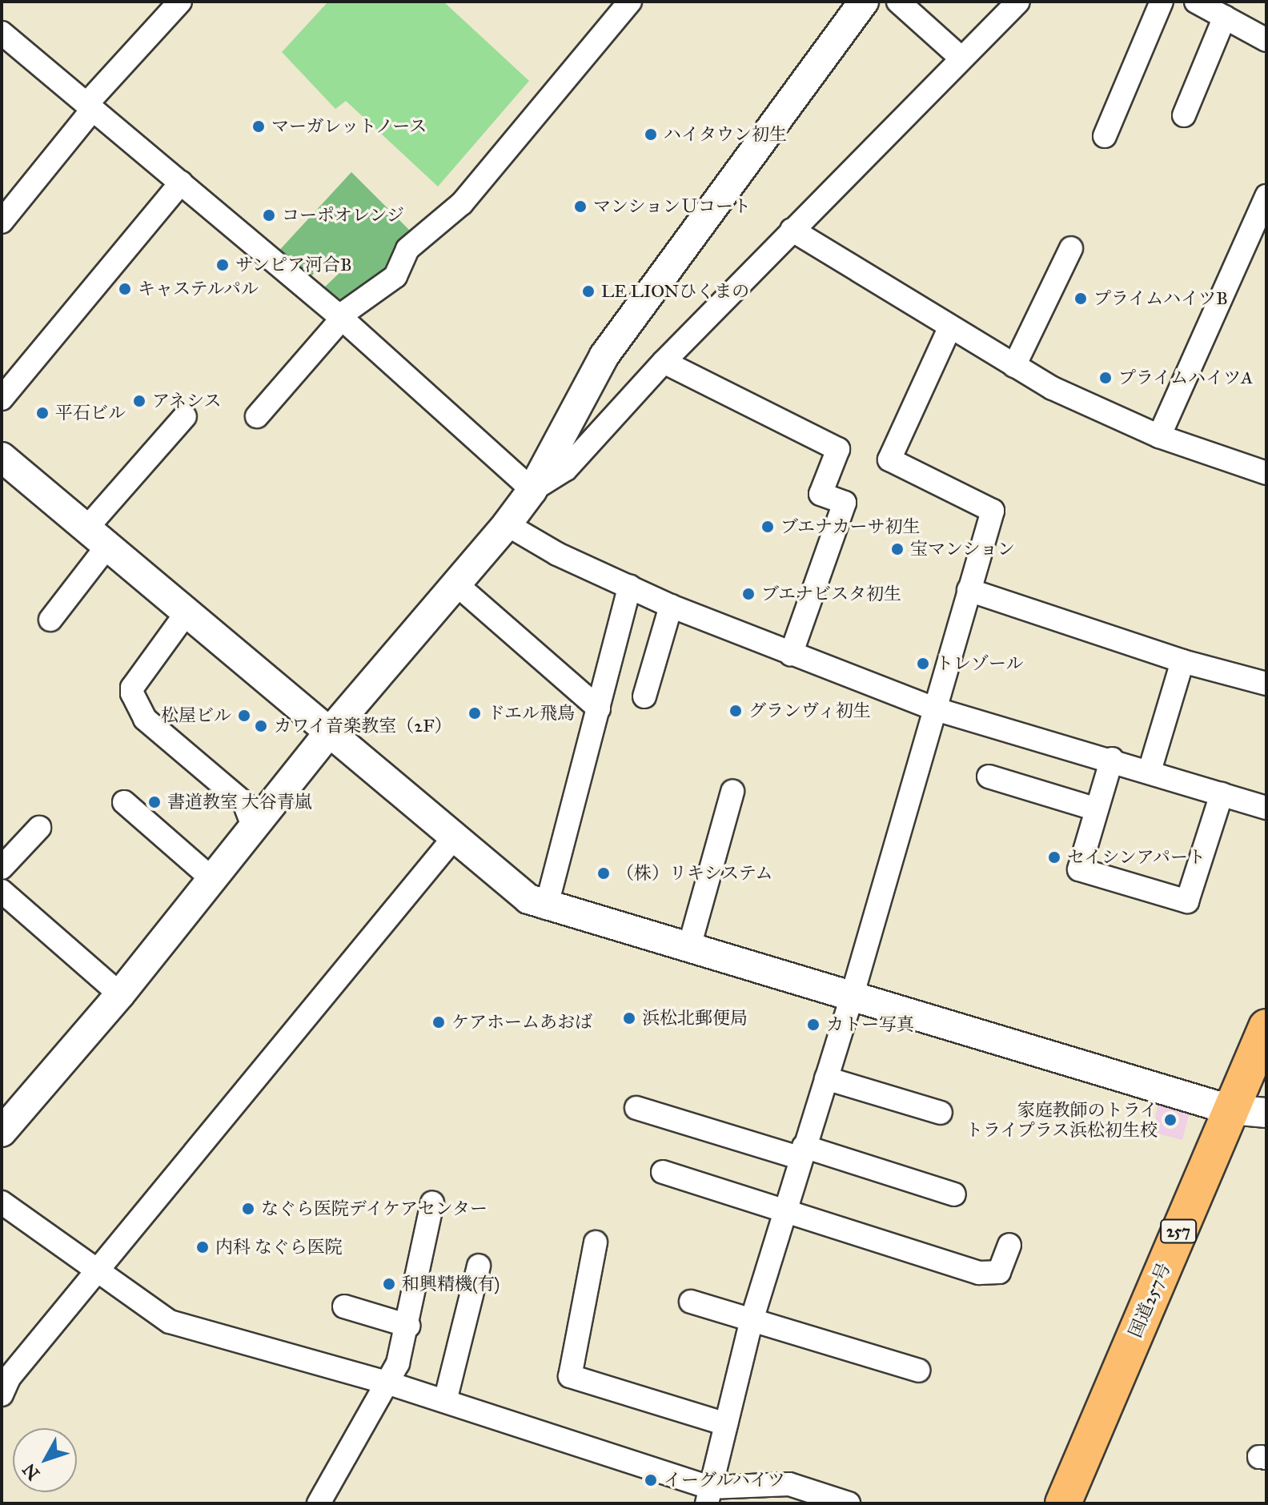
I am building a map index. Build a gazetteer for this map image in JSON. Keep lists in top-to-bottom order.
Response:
{
  "streets": {
    "highway": ["257", "国道257号"]
  },
  "places": [
    "マーガレットノース",
    "ハイタウン初生",
    "マンションＵコート",
    "コーポオレンジ",
    "サンピア河合B",
    "キャステルパル",
    "LE LIONひくまの",
    "プライムハイツB",
    "プライムハイツA",
    "アネシス",
    "平石ビル",
    "ブエナカーサ初生",
    "宝マンション",
    "ブエナビスタ初生",
    "トレゾール",
    "グランヴィ初生",
    "ドエル飛鳥",
    "松屋ビル",
    "カワイ音楽教室（2F）",
    "書道教室 大谷青嵐",
    "セイシンアパート",
    "（株）リキシステム",
    "浜松北郵便局",
    "ケアホームあおば",
    "カトー写真",
    "家庭教師のトライ トライプラス浜松初生校",
    "なぐら医院デイケアセンター",
    "内科 なぐら医院",
    "和興精機(有)",
    "イーグルハイツ"
  ],
  "north": "bottom left"
}
